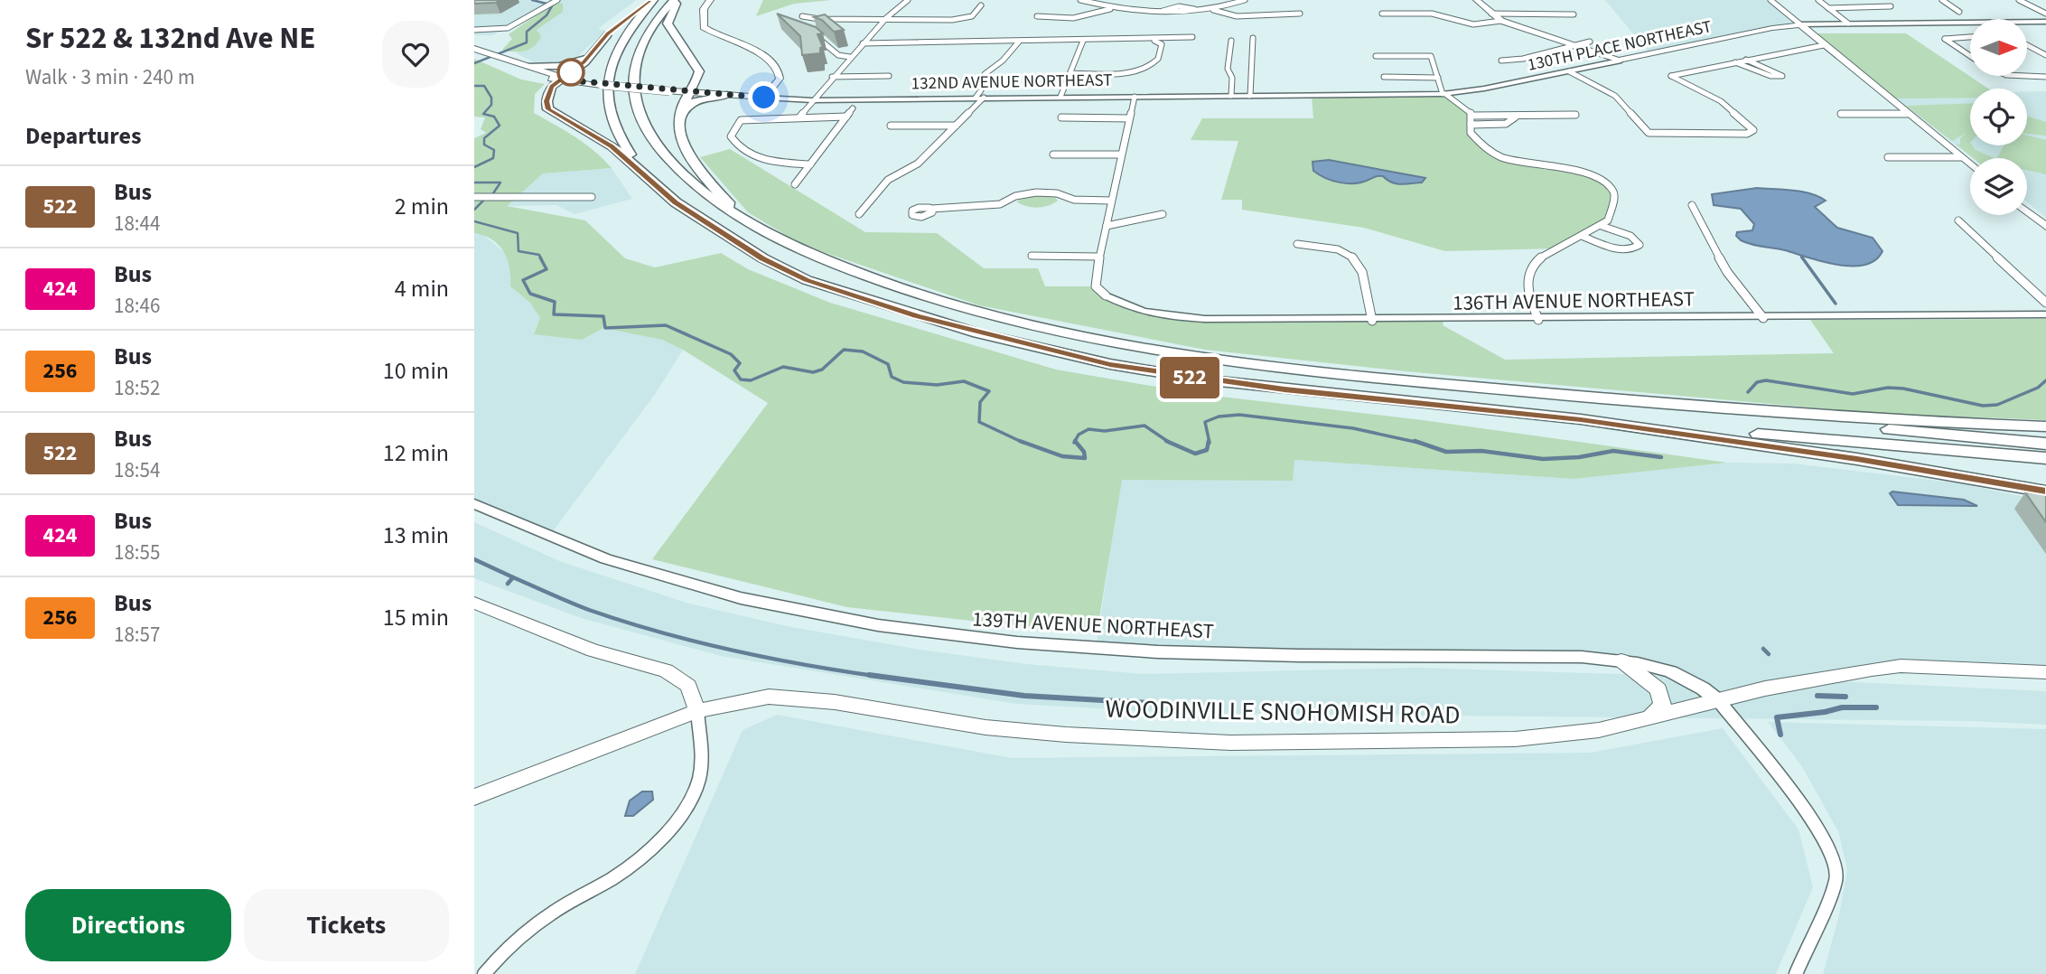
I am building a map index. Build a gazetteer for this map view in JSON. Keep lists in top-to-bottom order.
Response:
{
  "streets": {
    "main road": ["130TH PLACE NORTHEAST", "132ND AVENUE NORTHEAST", "WOODINVILLE SNOHOMISH ROAD"],
    "street": ["136TH AVENUE NORTHEAST", "139TH AVENUE NORTHEAST"]
  },
  "crossings": [
    ["130TH PLACE NORTHEAST", "132ND AVENUE NORTHEAST"],
    ["139TH AVENUE NORTHEAST", "WOODINVILLE SNOHOMISH ROAD"]
  ],
  "lines": ["bus line 522"],
  "north": "right",
  "page": {
    "heading": [
      ["Sr 522 & 132nd Ave NE", "Walk · 3 min · 240 m"],
      "Departures"
    ],
    "on_map": "522",
    "list": [
      {
        "mark": "522",
        "name": "Bus",
        "note": "18:44",
        "value": "2 min"
      },
      {
        "mark": "424",
        "name": "Bus",
        "note": "18:46",
        "value": "4 min"
      },
      {
        "mark": "256",
        "name": "Bus",
        "note": "18:52",
        "value": "10 min"
      },
      {
        "mark": "522",
        "name": "Bus",
        "note": "18:54",
        "value": "12 min"
      },
      {
        "mark": "424",
        "name": "Bus",
        "note": "18:55",
        "value": "13 min"
      },
      {
        "mark": "256",
        "name": "Bus",
        "note": "18:57",
        "value": "15 min"
      }
    ],
    "buttons": ["Directions", "Tickets"]
  }
}
